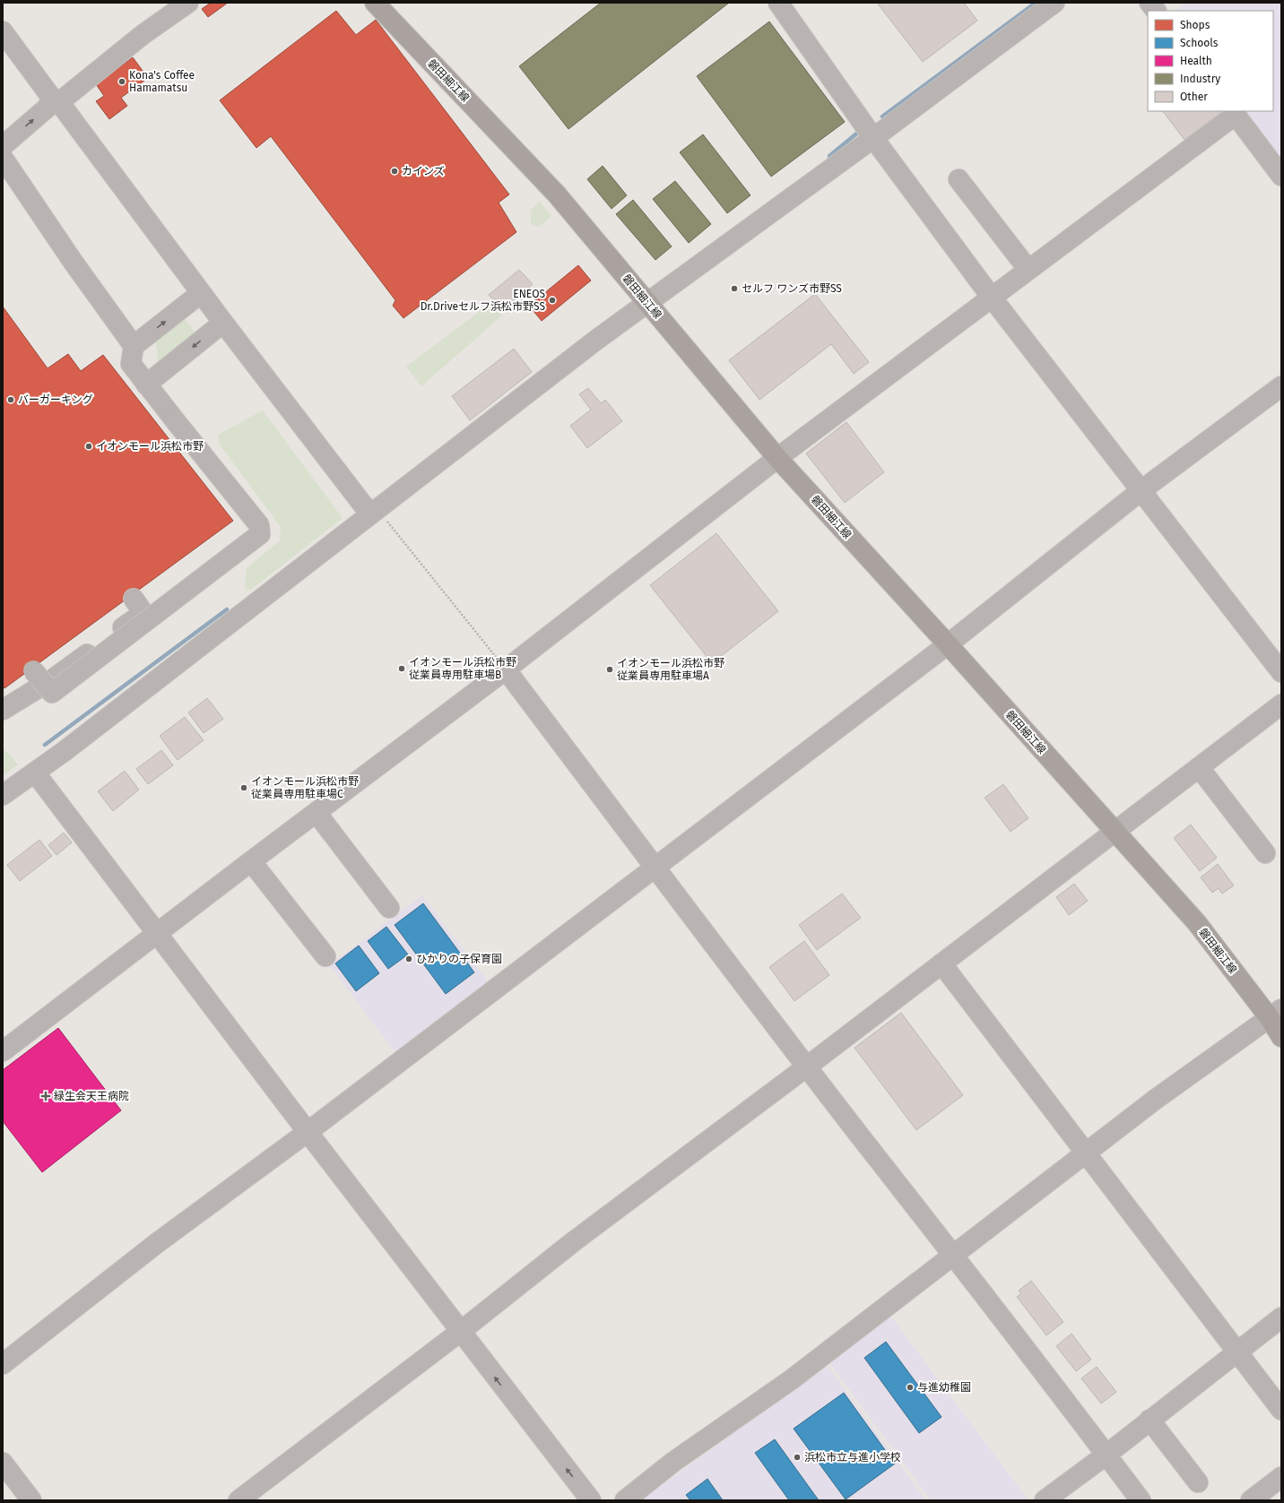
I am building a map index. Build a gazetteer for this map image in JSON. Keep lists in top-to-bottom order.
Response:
{
  "streets": {
    "main road": ["磐田細江線"]
  },
  "places": {
    "other": [
      "Kona's Coffee Hamamatsu",
      "カインズ",
      "セルフ ワンズ市野SS",
      "ENEOS Dr.Driveセルフ浜松市野SS",
      "バーガーキング",
      "イオンモール浜松市野",
      "イオンモール浜松市野 従業員専用駐車場B",
      "イオンモール浜松市野 従業員専用駐車場A",
      "イオンモール浜松市野 従業員専用駐車場C",
      "ひかりの子保育園",
      "与進幼稚園",
      "浜松市立与進小学校"
    ],
    "health": ["緑生会天王病院"]
  },
  "legend": [
    "Shops",
    "Schools",
    "Health",
    "Industry",
    "Other"
  ]
}
